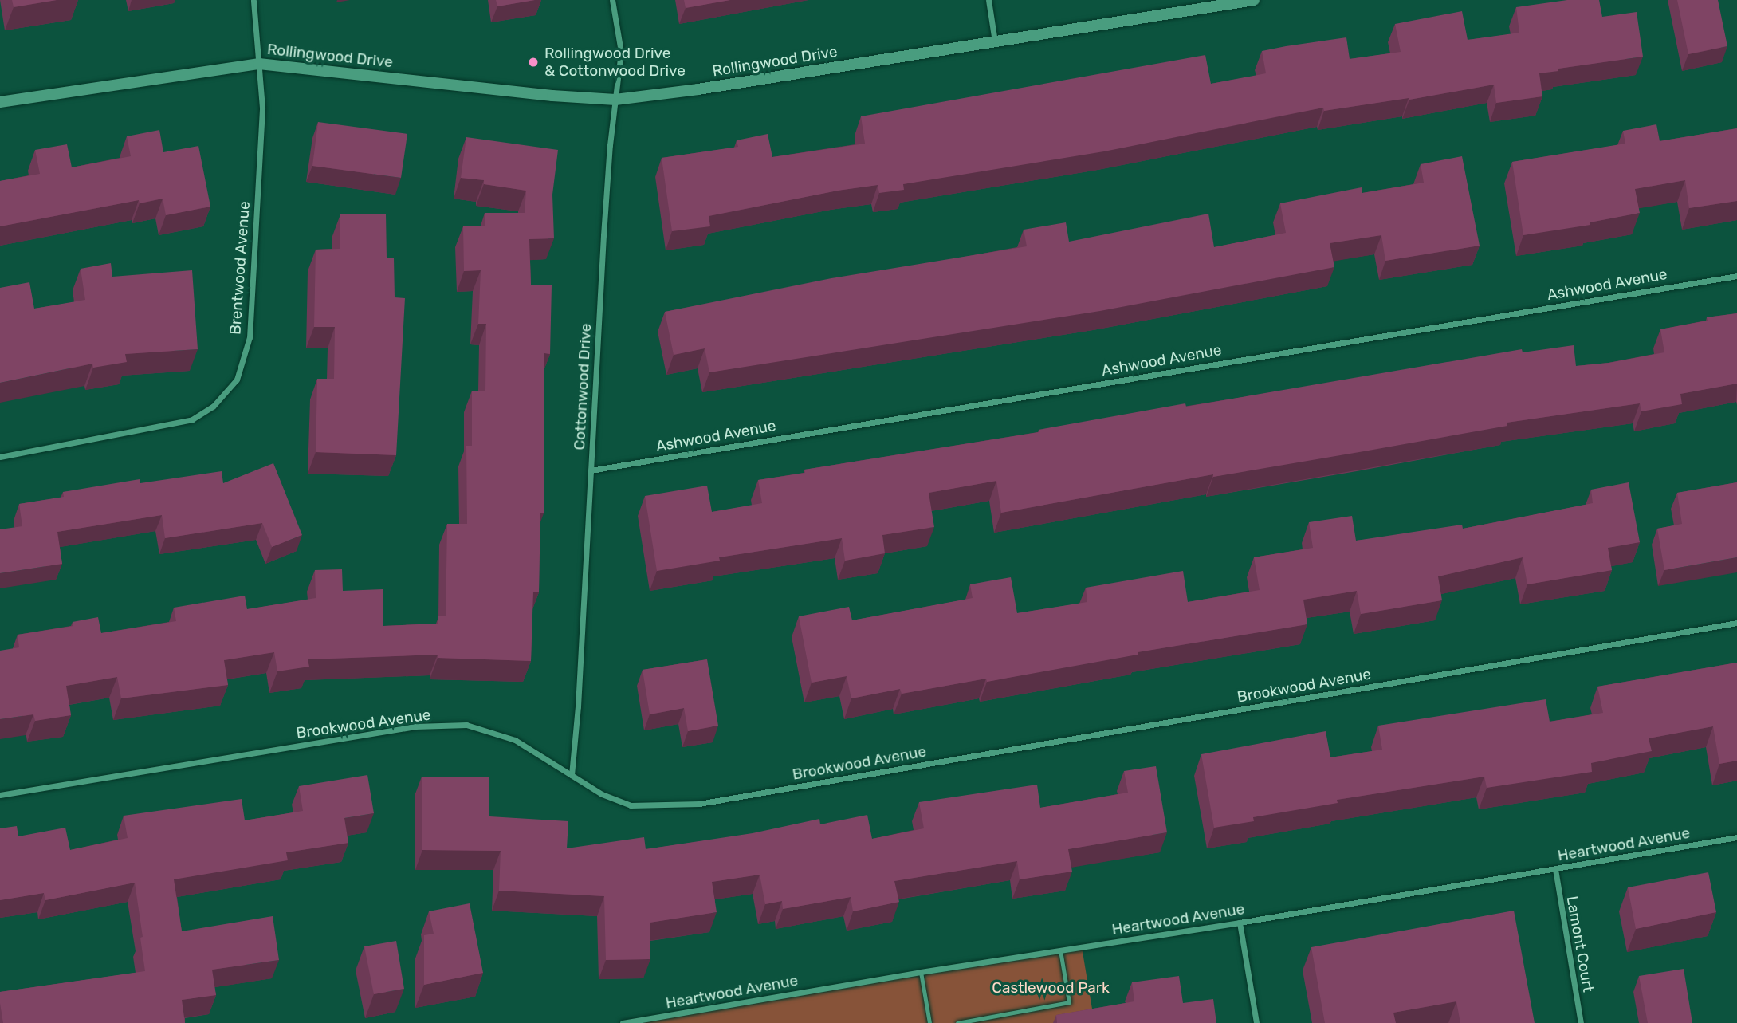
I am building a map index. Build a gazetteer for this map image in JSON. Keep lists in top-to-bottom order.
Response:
{
  "streets": {
    "street": [
      "Rollingwood Drive",
      "Brentwood Avenue",
      "Ashwood Avenue",
      "Cottonwood Drive",
      "Brookwood Avenue",
      "Heartwood Avenue",
      "Lamont Court"
    ]
  },
  "crossings": [
    ["Rollingwood Drive", "Brentwood Avenue"],
    ["Rollingwood Drive", "Cottonwood Drive"],
    ["Ashwood Avenue", "Cottonwood Drive"],
    ["Cottonwood Drive", "Brookwood Avenue"],
    ["Heartwood Avenue", "Lamont Court"]
  ],
  "parks": ["Castlewood Park"],
  "places": ["Rollingwood Drive & Cottonwood Drive"]
}
